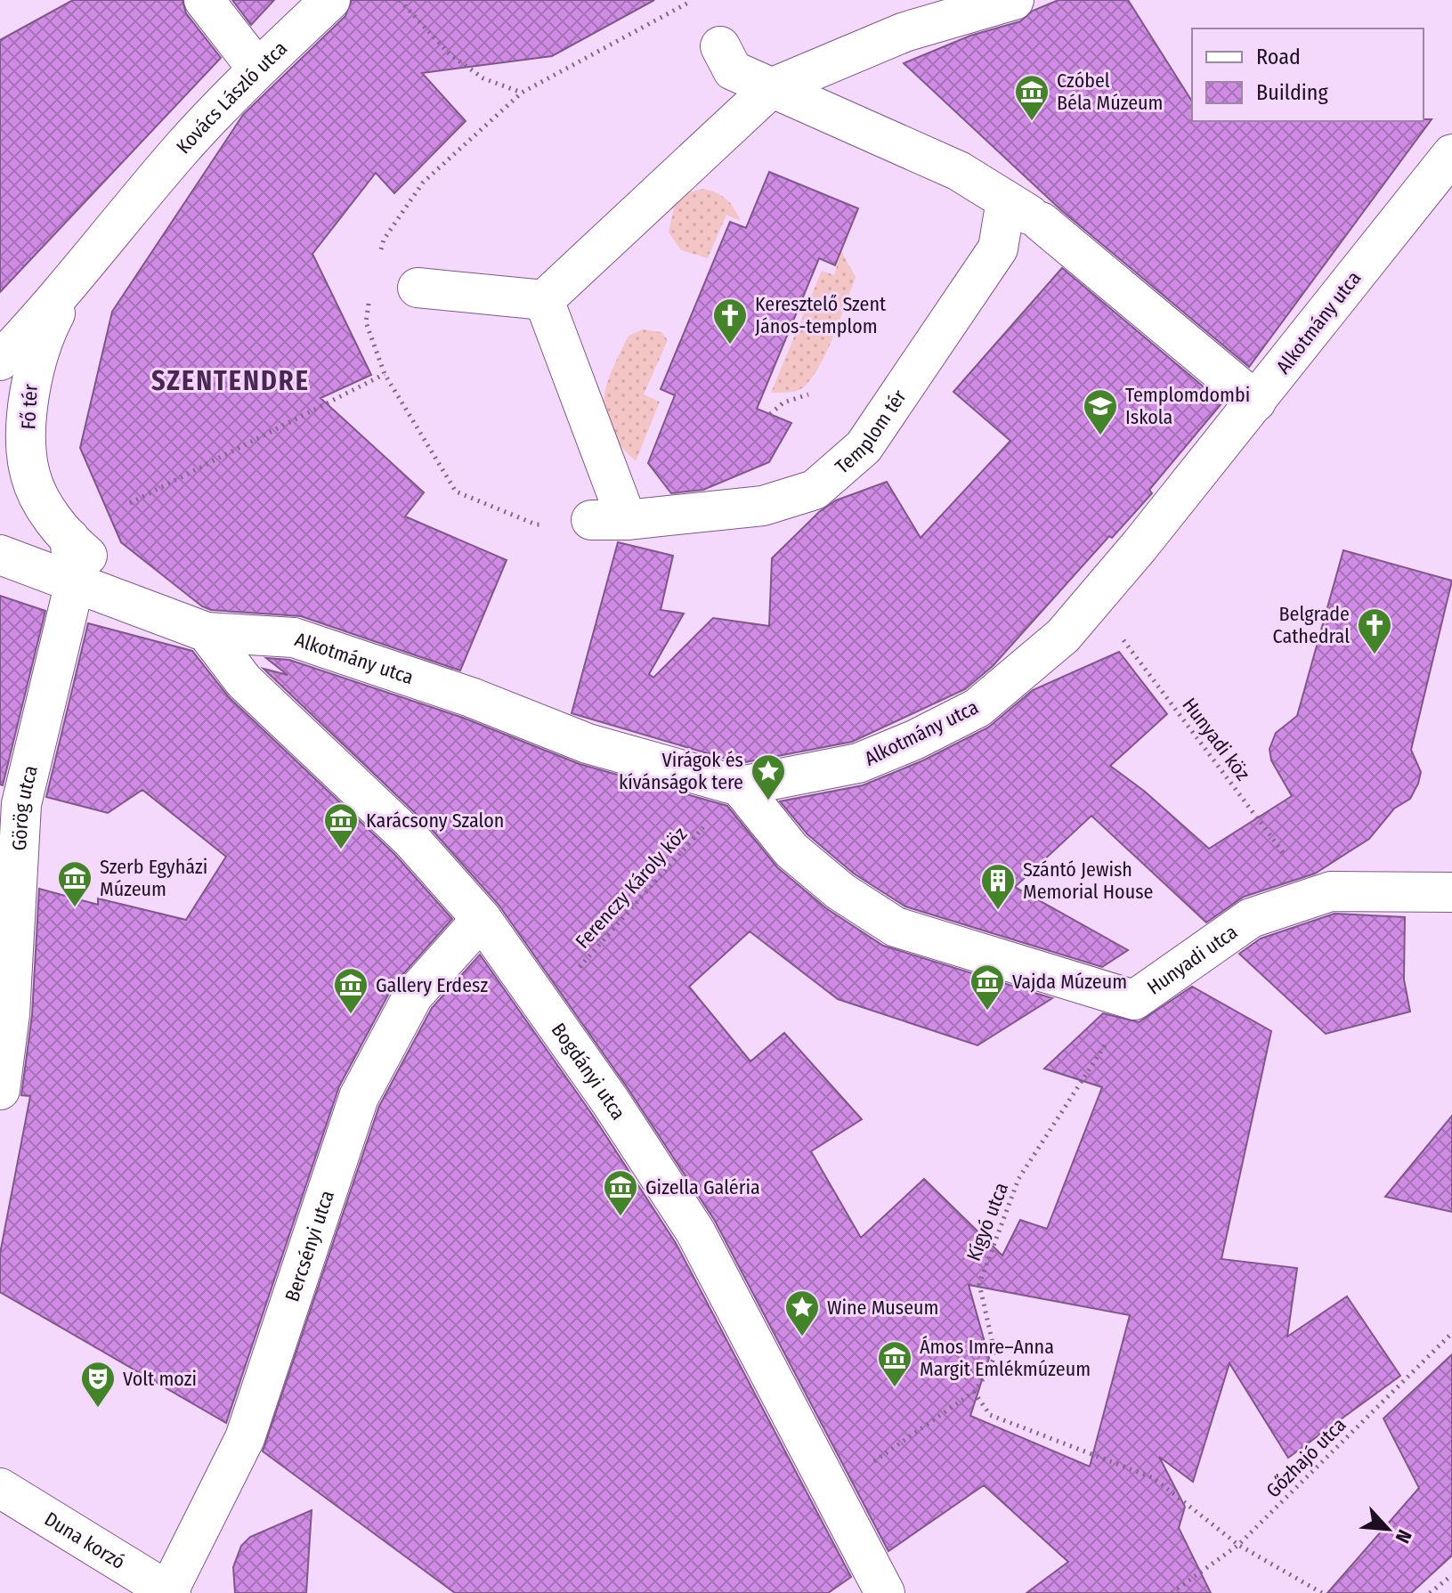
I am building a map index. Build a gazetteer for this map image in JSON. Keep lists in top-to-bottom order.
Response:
{
  "streets": {
    "street": [
      "Kovács László utca",
      "Alkotmány utca",
      "Fő tér",
      "Templom tér",
      "Görög utca",
      "Hunyadi utca",
      "Bogdányi utca",
      "Bercsényi utca",
      "Duna korzó"
    ],
    "path": [
      "Hunyadi köz",
      "Ferenczy Károly köz",
      "Kígyó utca",
      "Gőzhajó utca"
    ]
  },
  "crossings": [
    ["Kovács László utca", "Fő tér"],
    ["Alkotmány utca", "Fő tér"],
    ["Alkotmány utca", "Hunyadi köz"],
    ["Alkotmány utca", "Ferenczy Károly köz"],
    ["Alkotmány utca", "Hunyadi utca"],
    ["Alkotmány utca", "Bogdányi utca"],
    ["Fő tér", "Görög utca"],
    ["Fő tér", "Bogdányi utca"],
    ["Hunyadi köz", "Hunyadi utca"],
    ["Ferenczy Károly köz", "Hunyadi utca"],
    ["Ferenczy Károly köz", "Bogdányi utca"],
    ["Hunyadi utca", "Kígyó utca"],
    ["Bogdányi utca", "Kígyó utca"],
    ["Bogdányi utca", "Bercsényi utca"],
    ["Bercsényi utca", "Duna korzó"]
  ],
  "districts": ["SZENTENDRE"],
  "places": {
    "museum": [
      "Czóbel Béla Múzeum",
      "Karácsony Szalon",
      "Szerb Egyházi Múzeum",
      "Vajda Múzeum",
      "Gallery Erdesz",
      "Gizella Galéria",
      "Ámos Imre–Anna Margit Emlékmúzeum"
    ],
    "church": ["Keresztelő Szent János-templom", "Belgrade Cathedral"],
    "school or university": ["Templomdombi Iskola"],
    "place": ["Virágok és kívánságok tere", "Wine Museum"],
    "building": ["Szántó Jewish Memorial House"],
    "theatre": ["Volt mozi"]
  },
  "legend": ["Road", "Building"],
  "north": "bottom right"
}
